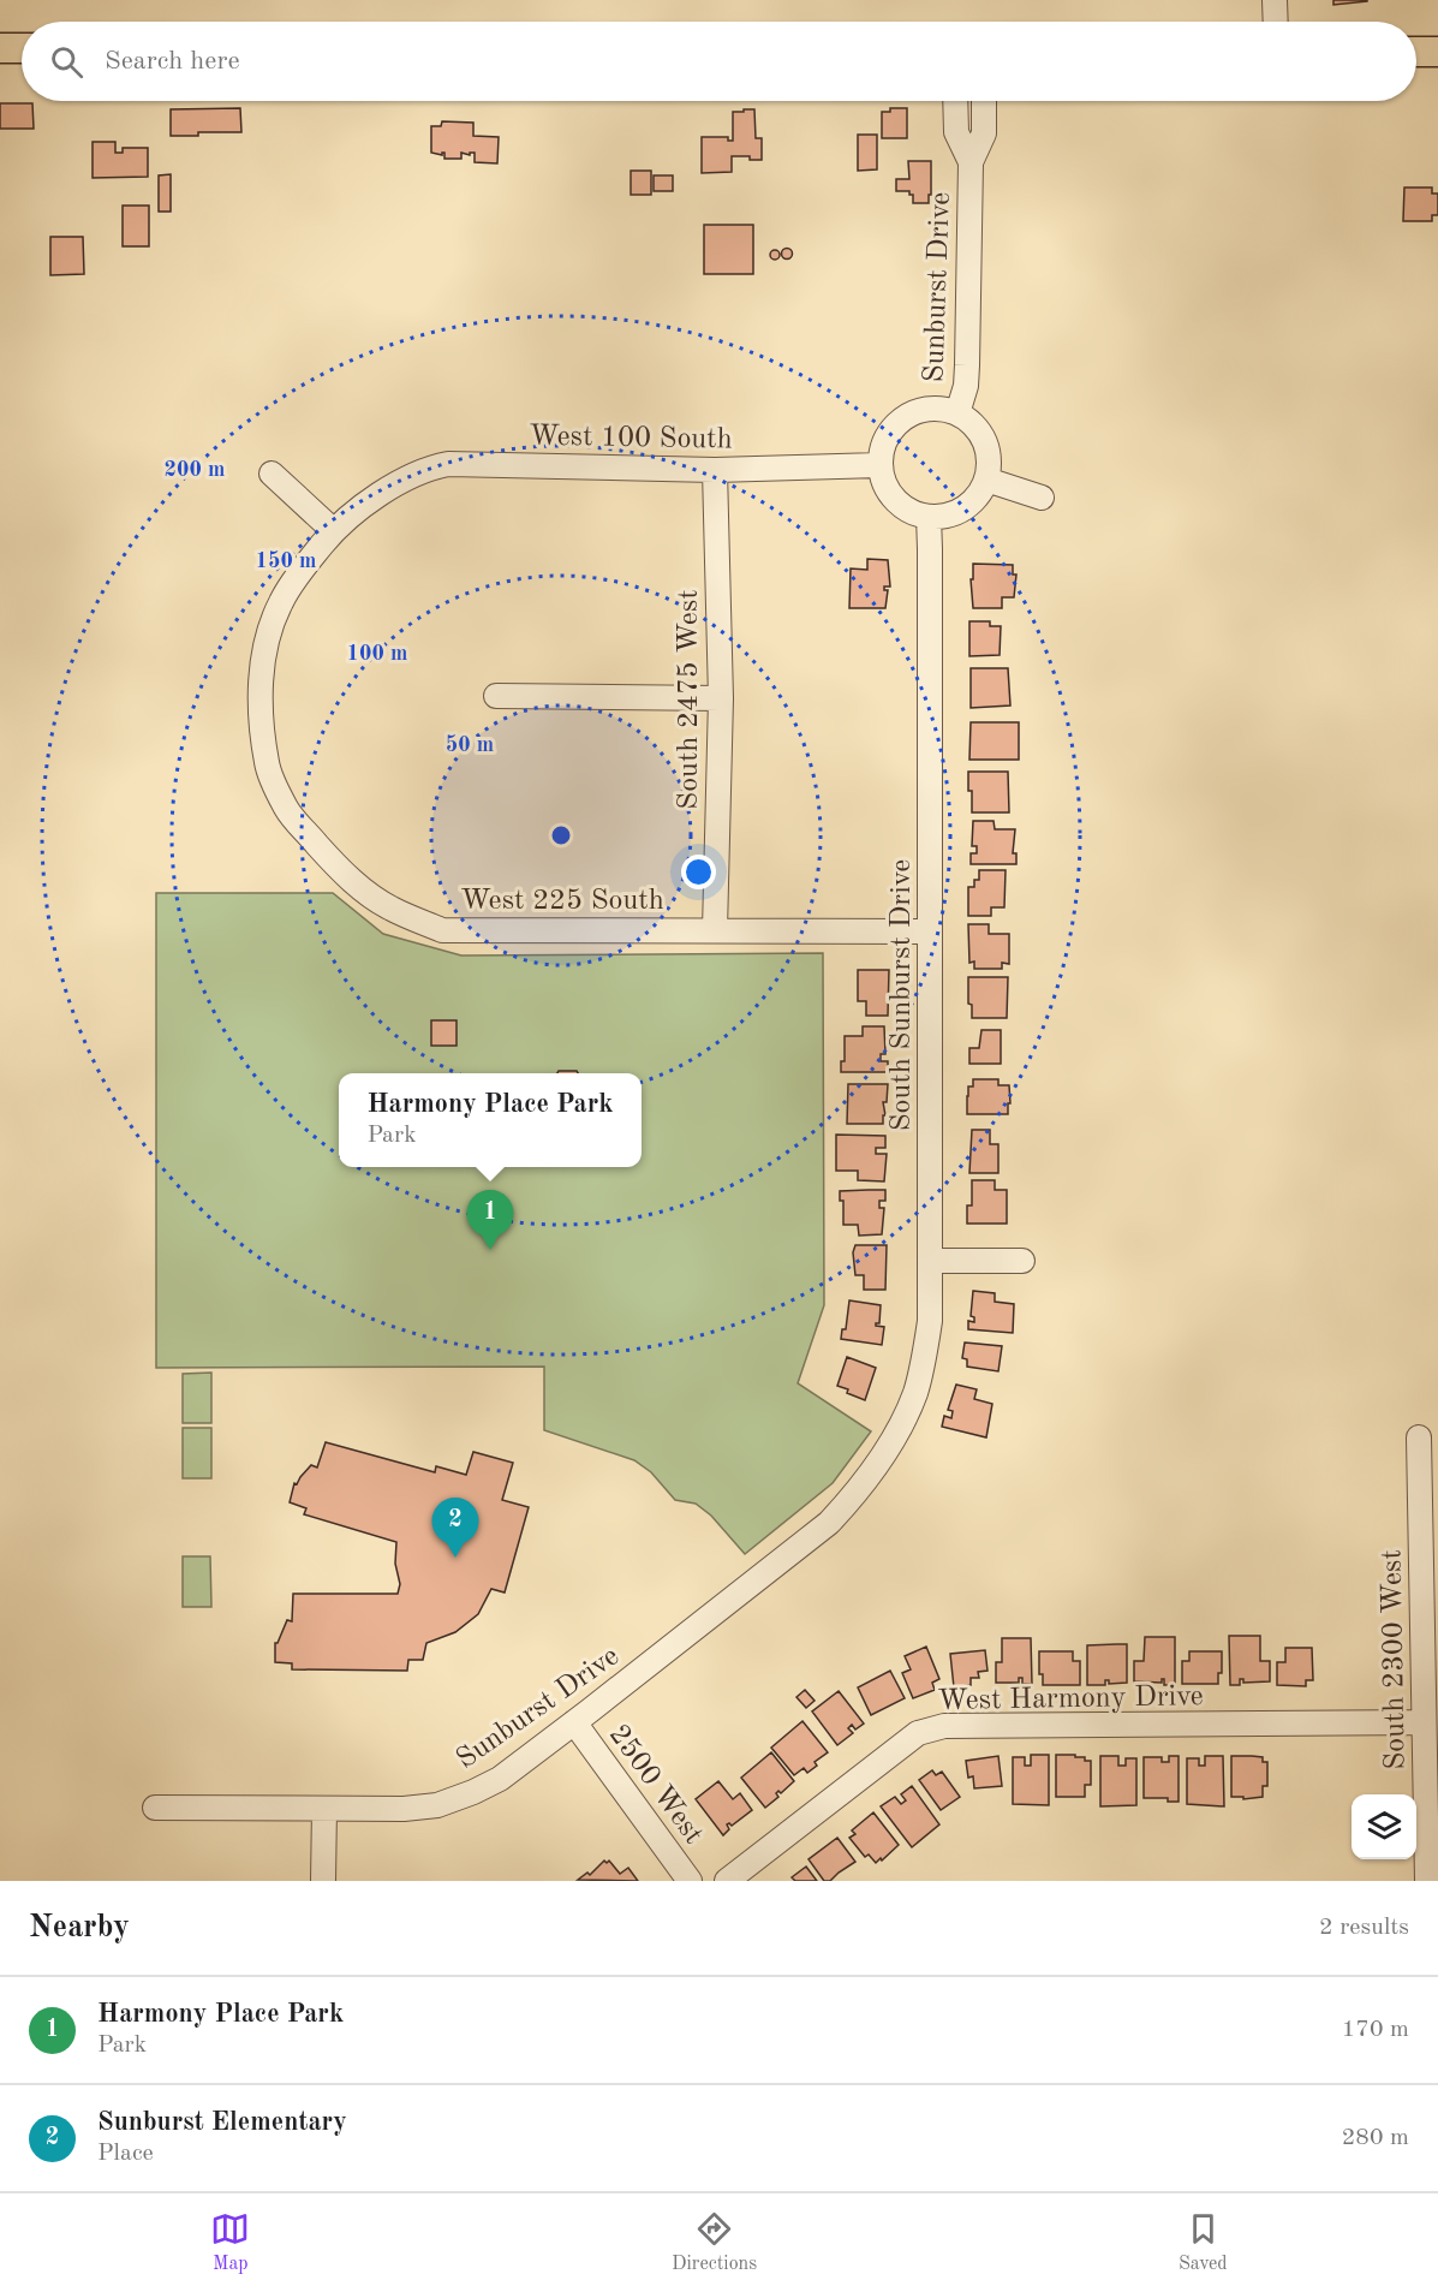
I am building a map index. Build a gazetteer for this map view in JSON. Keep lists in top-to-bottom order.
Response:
{
  "streets": {
    "street": [
      "Sunburst Drive",
      "West 100 South",
      "South 2475 West",
      "West 225 South",
      "South Sunburst Drive",
      "South 2300 West",
      "West Harmony Drive",
      "2500 West"
    ]
  },
  "crossings": [
    ["Sunburst Drive", "West 100 South"],
    ["Sunburst Drive", "South Sunburst Drive"],
    ["Sunburst Drive", "2500 West"],
    ["West 100 South", "South 2475 West"],
    ["West 100 South", "West 225 South"],
    ["West 100 South", "South Sunburst Drive"],
    ["South 2475 West", "West 225 South"],
    ["West 225 South", "South Sunburst Drive"],
    ["South 2300 West", "West Harmony Drive"]
  ],
  "page": {
    "search": "Search here",
    "popup": ["Harmony Place Park", "Park"],
    "pins": ["1", "2"],
    "heading": ["Nearby", "2 results"],
    "list": [
      {
        "mark": "1",
        "name": "Harmony Place Park",
        "note": "Park",
        "value": "170 m"
      },
      {
        "mark": "2",
        "name": "Sunburst Elementary",
        "note": "Place",
        "value": "280 m"
      }
    ],
    "nav": ["Map", "Directions", "Saved"]
  },
  "rings": [
    "200 m",
    "150 m",
    "100 m",
    "50 m"
  ]
}
